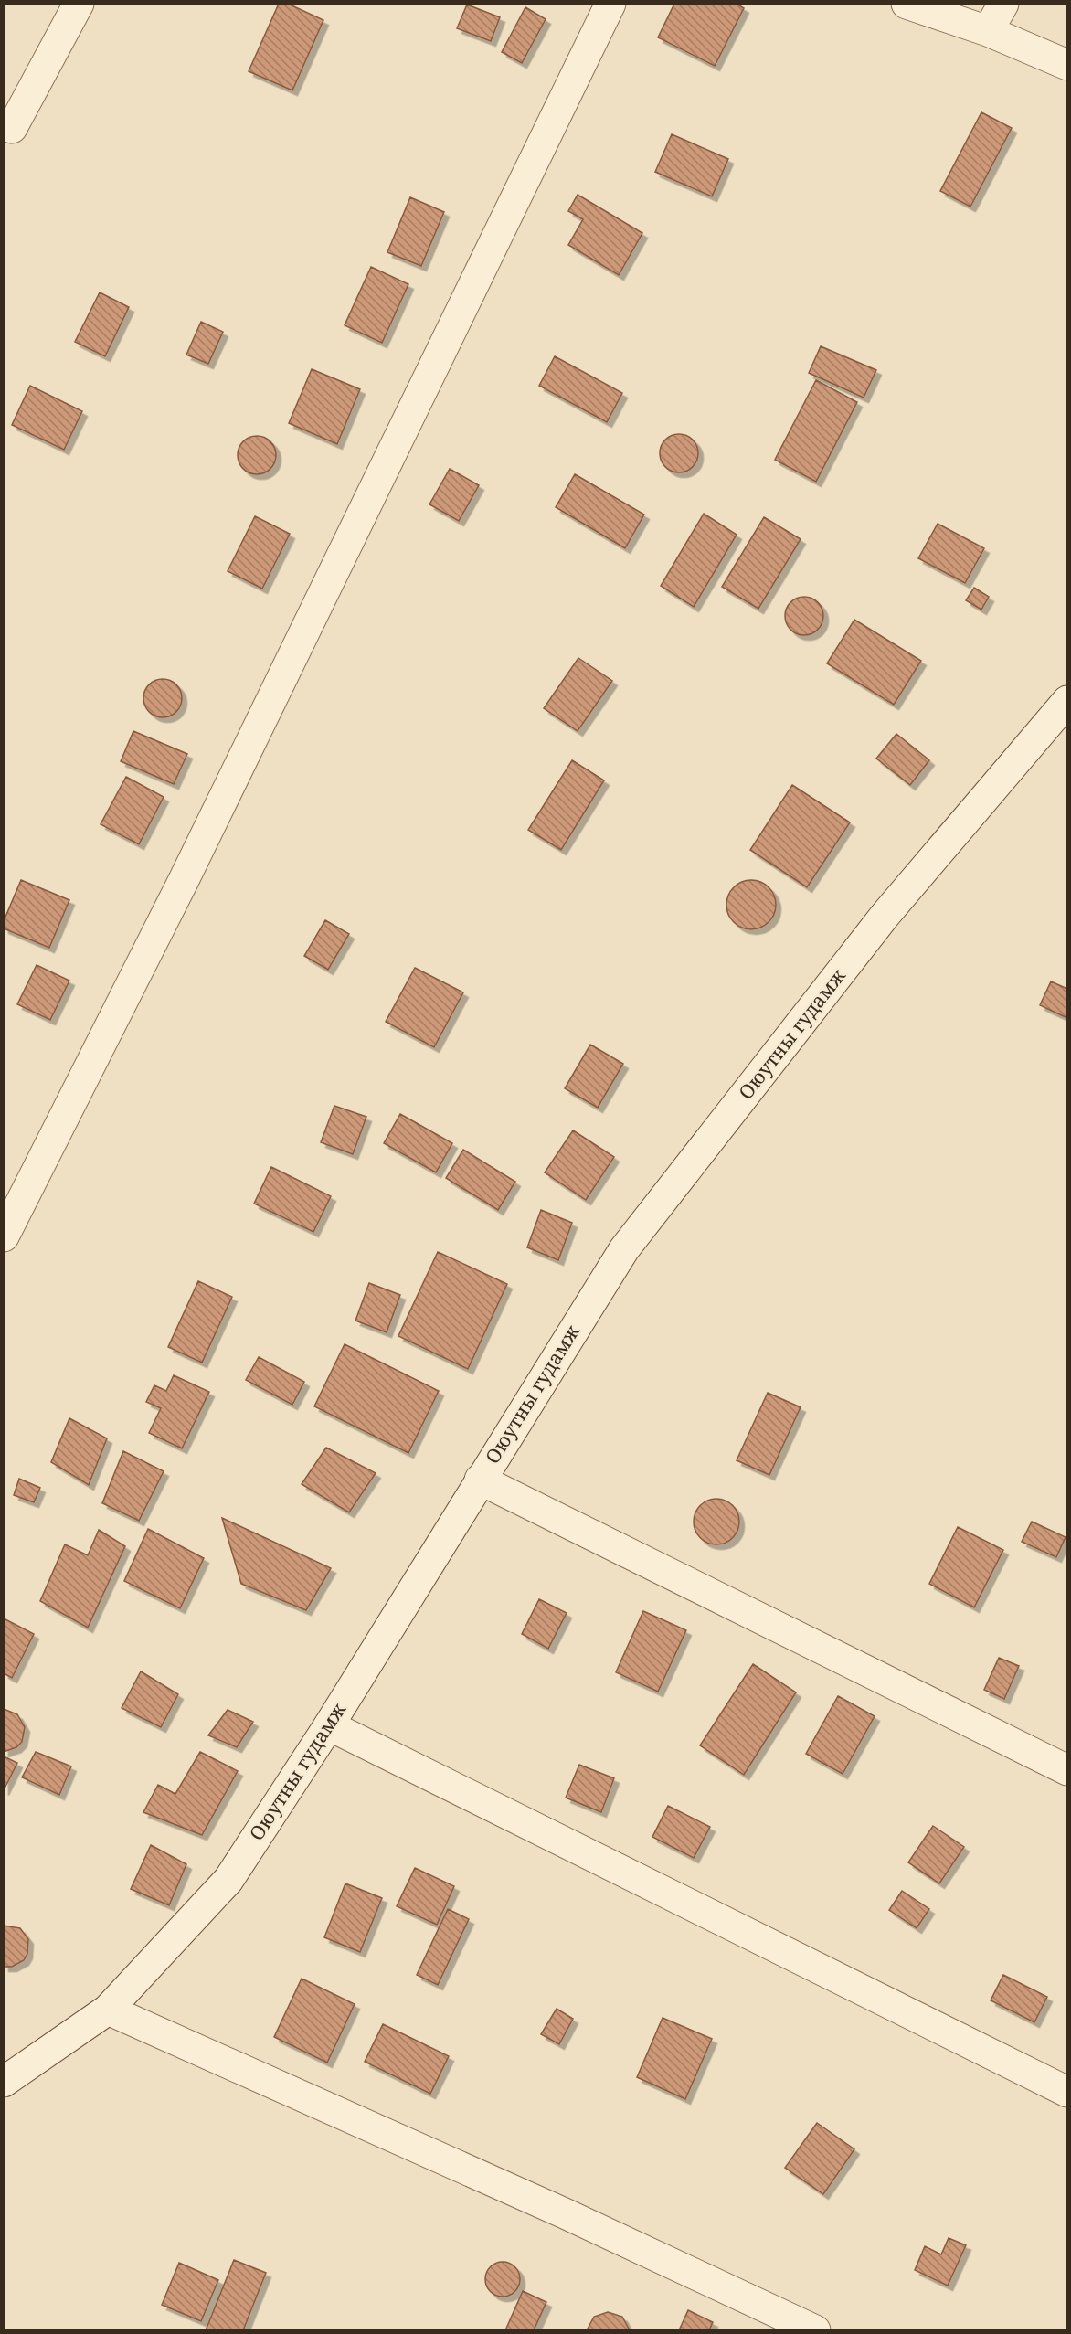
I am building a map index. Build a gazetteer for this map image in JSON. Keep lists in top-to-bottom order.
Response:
{
  "streets": {
    "street": ["Оюутны гудамж"]
  }
}
